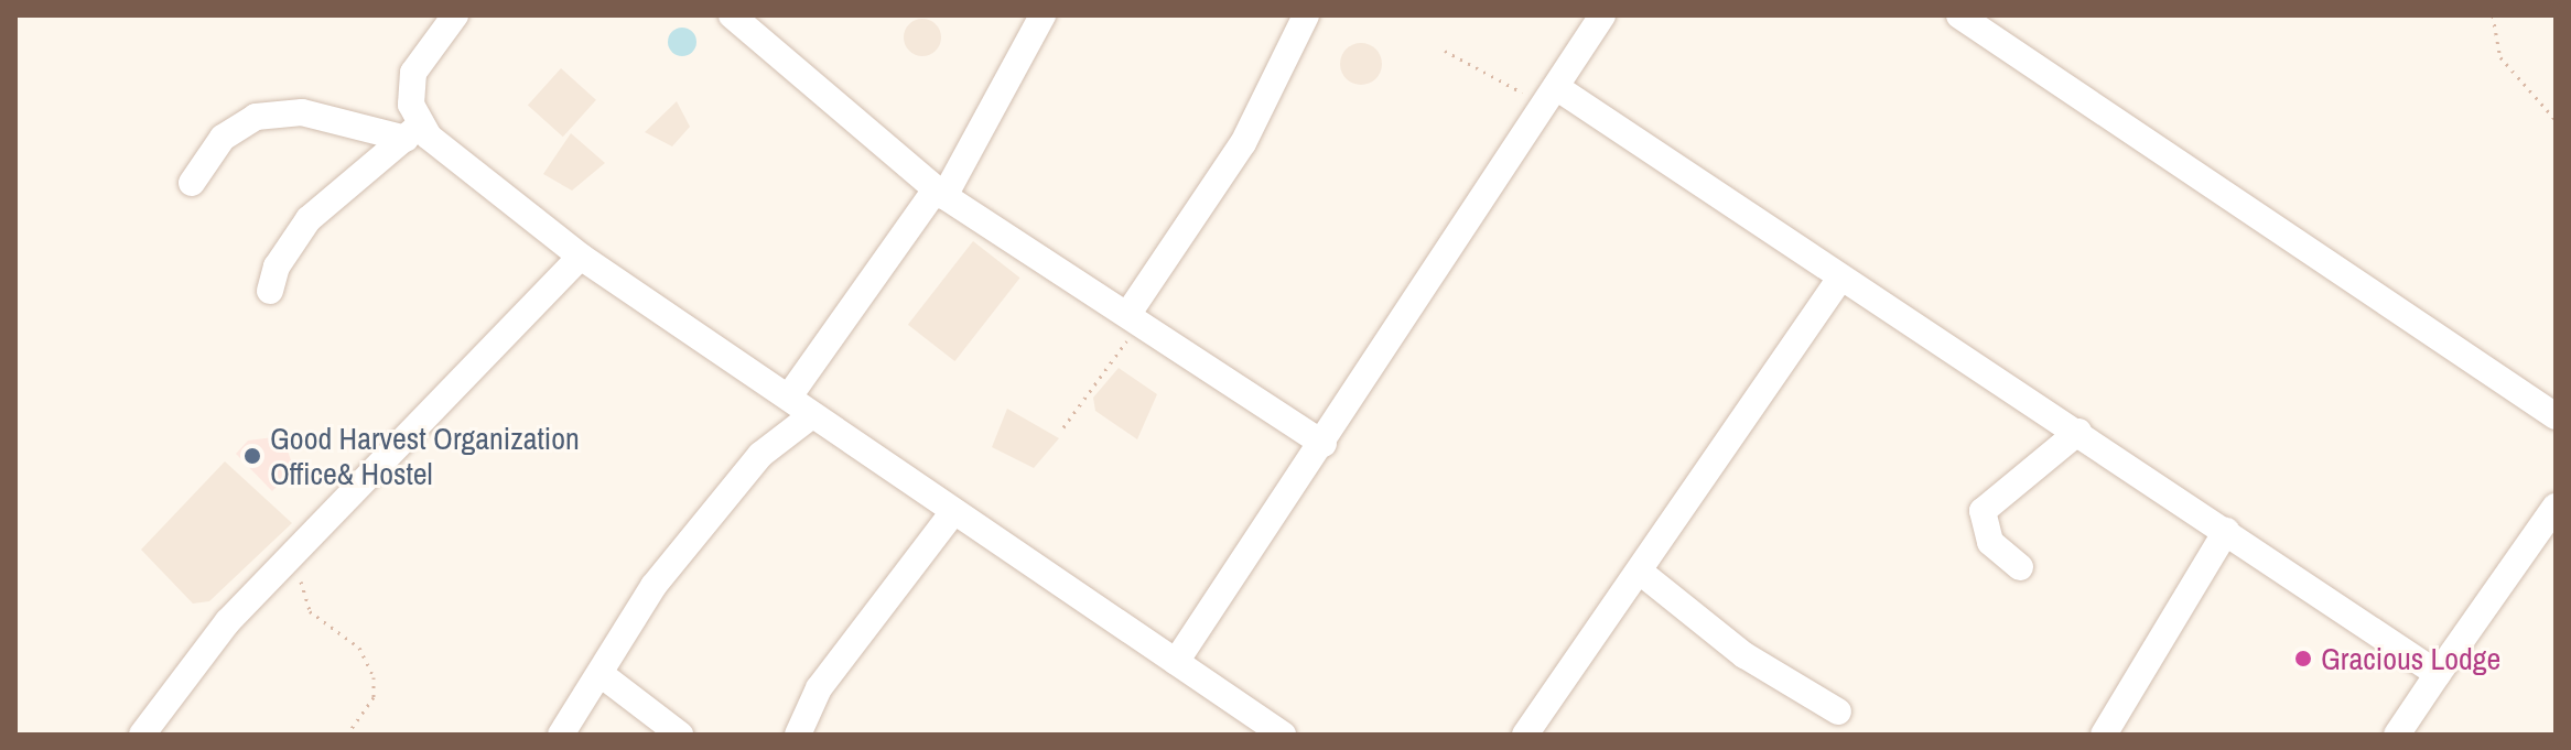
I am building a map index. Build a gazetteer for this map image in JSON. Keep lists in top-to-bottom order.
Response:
{
  "places": ["Good Harvest Organization Office& Hostel", "Gracious Lodge"]
}
